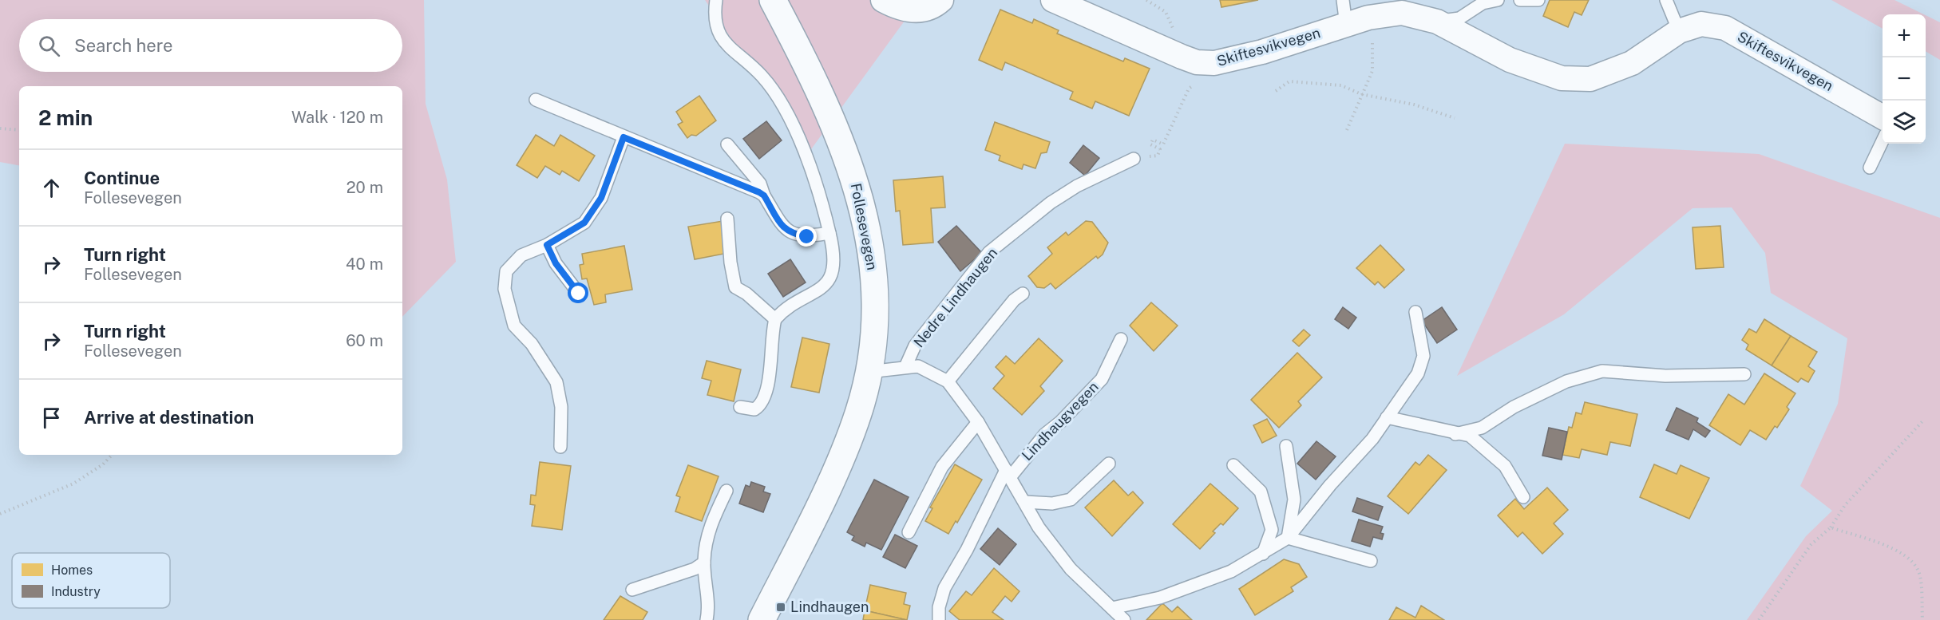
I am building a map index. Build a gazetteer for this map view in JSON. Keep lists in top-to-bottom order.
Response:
{
  "streets": {
    "main road": ["Follesevegen"],
    "street": ["Skiftesvikvegen"],
    "lane": ["Nedre Lindhaugen", "Lindhaugvegen"]
  },
  "crossings": [
    ["Follesevegen", "Lindhaugvegen"],
    ["Nedre Lindhaugen", "Lindhaugvegen"]
  ],
  "places": {
    "transit": ["Lindhaugen"]
  },
  "legend": ["Homes", "Industry"],
  "page": {
    "map_buttons": ["+", "−"],
    "search": "Search here",
    "heading": ["2 min", "Walk · 120 m"],
    "list": [
      ["Continue", "Follesevegen", "20 m"],
      ["Turn right", "Follesevegen", "40 m"],
      ["Turn right", "Follesevegen", "60 m"],
      "Arrive at destination"
    ]
  }
}
